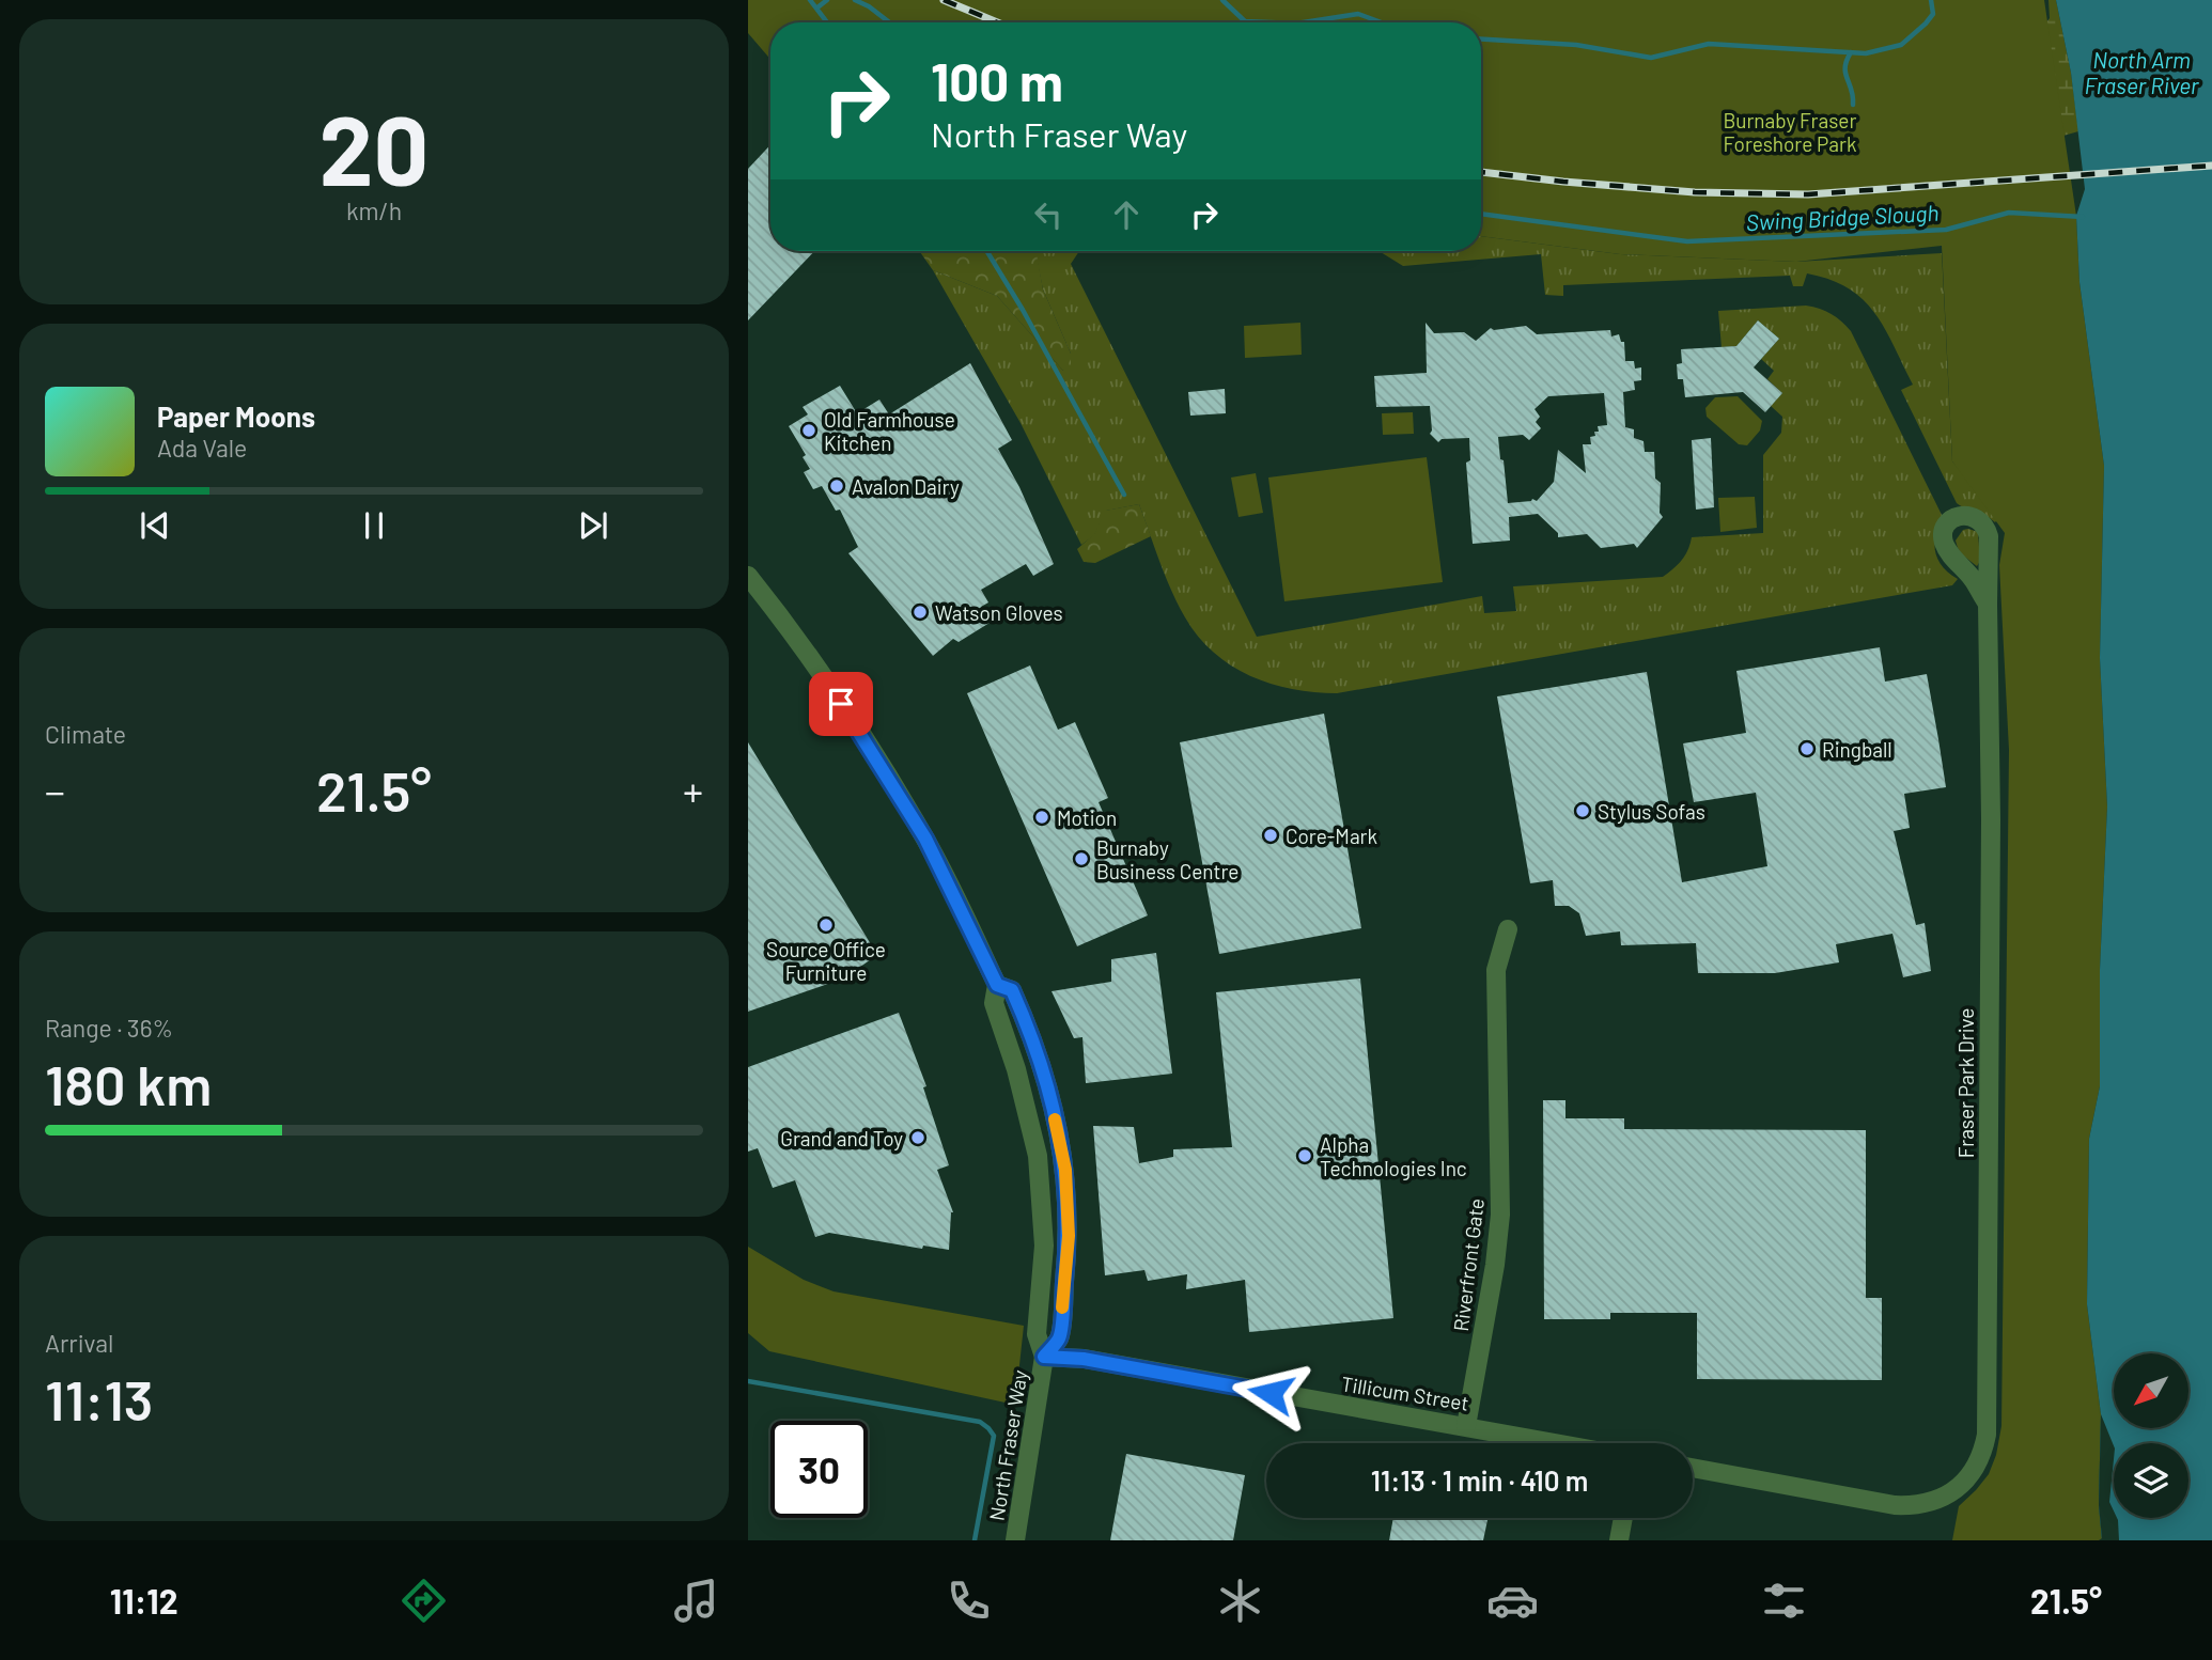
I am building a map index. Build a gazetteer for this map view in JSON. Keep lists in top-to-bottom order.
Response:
{
  "streets": {
    "street": [
      "Fraser Park Drive",
      "Riverfront Gate",
      "Tillicum Street",
      "North Fraser Way"
    ]
  },
  "crossings": [
    ["Riverfront Gate", "Tillicum Street"],
    ["Tillicum Street", "North Fraser Way"]
  ],
  "water": ["North Arm Fraser River", "Swing Bridge Slough"],
  "parks": ["Burnaby Fraser Foreshore Park"],
  "places": [
    "Old Farmhouse Kitchen",
    "Avalon Dairy",
    "Watson Gloves",
    "Ringball",
    "Stylus Sofas",
    "Motion",
    "Core-Mark",
    "Burnaby Business Centre",
    "Source Office Furniture",
    "Grand and Toy",
    "Alpha Technologies Inc"
  ],
  "north": "bottom left",
  "page": {
    "tile": [
      ["20", "km/h"],
      "Climate",
      ["Range · 36%", "180 km"],
      ["Arrival", "11:13"]
    ],
    "turn": ["100 m", "North Fraser Way"],
    "song": ["Paper Moons", "Ada Vale"],
    "heat": ["−", "21.5°", "+"],
    "limit": "30",
    "trip": "11:13 · 1 min · 410 m",
    "tabs": ["11:12", "21.5°"]
  }
}
